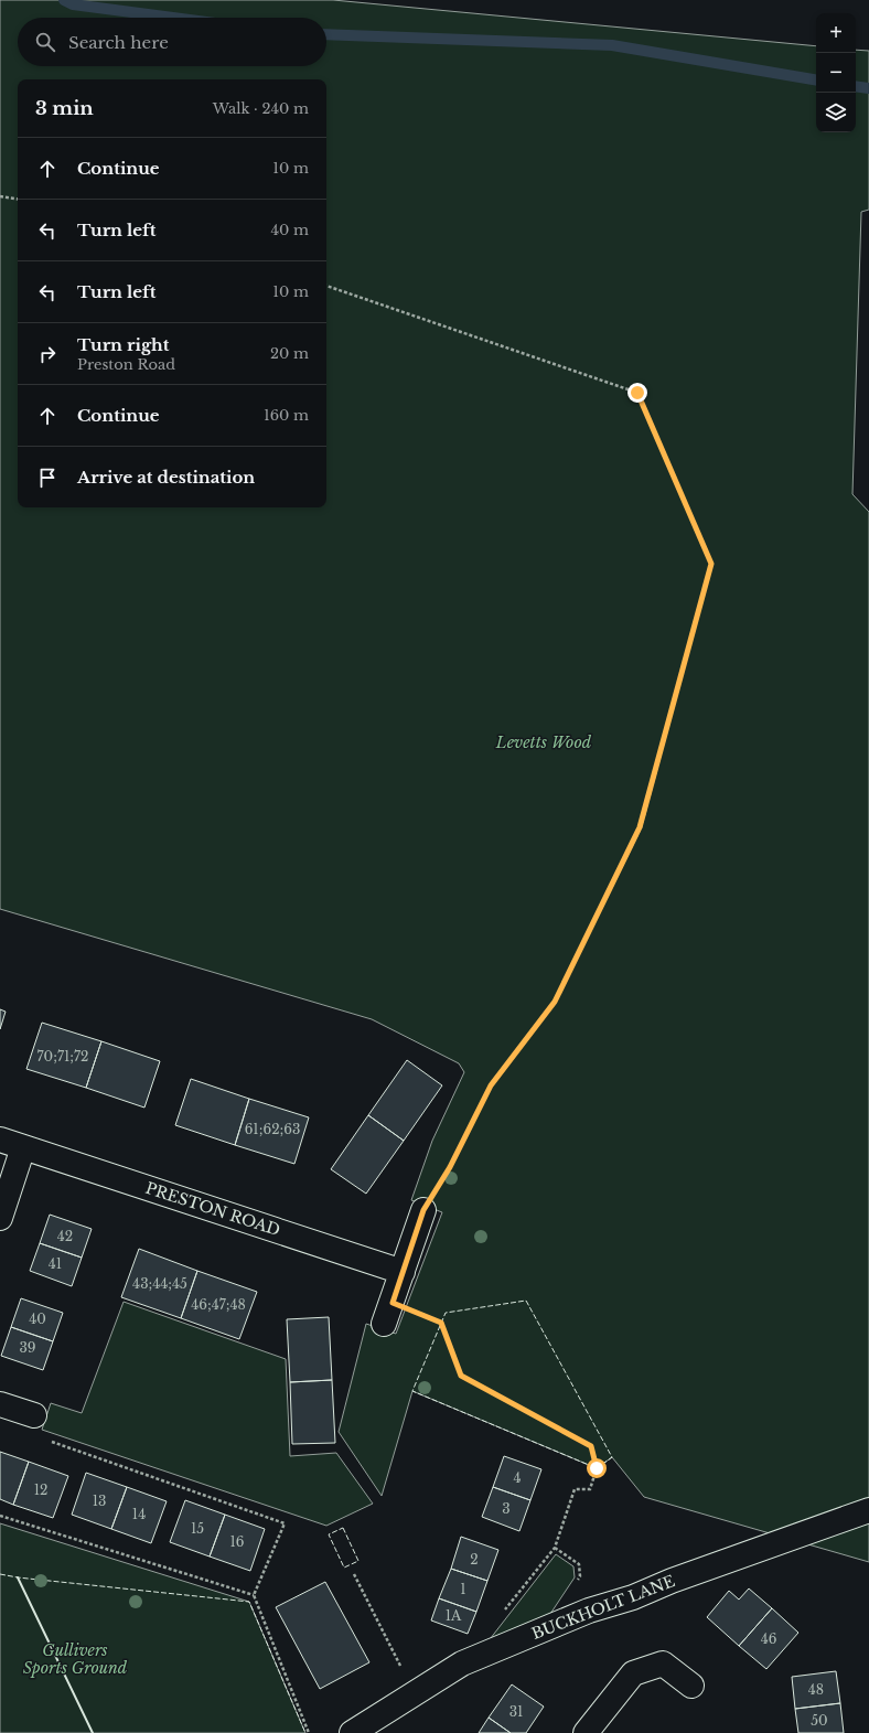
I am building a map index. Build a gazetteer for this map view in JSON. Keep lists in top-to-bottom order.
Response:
{
  "streets": {
    "street": ["PRESTON ROAD", "BUCKHOLT LANE"]
  },
  "parks": ["Levetts Wood", "Gullivers Sports Ground"],
  "house_numbers": [
    "70;71;72",
    "61;62;63",
    "42",
    "41",
    "43;44;45",
    "46;47;48",
    "40",
    "39",
    "4",
    "12",
    "13",
    "3",
    "14",
    "15",
    "16",
    "2",
    "1",
    "1A",
    "46",
    "48",
    "31",
    "50"
  ],
  "page": {
    "map_buttons": ["+", "−"],
    "search": "Search here",
    "heading": ["3 min", "Walk · 240 m"],
    "list": [
      ["Continue", "10 m"],
      ["Turn left", "40 m"],
      ["Turn left", "10 m"],
      ["Turn right", "Preston Road", "20 m"],
      ["Continue", "160 m"],
      "Arrive at destination"
    ]
  }
}
